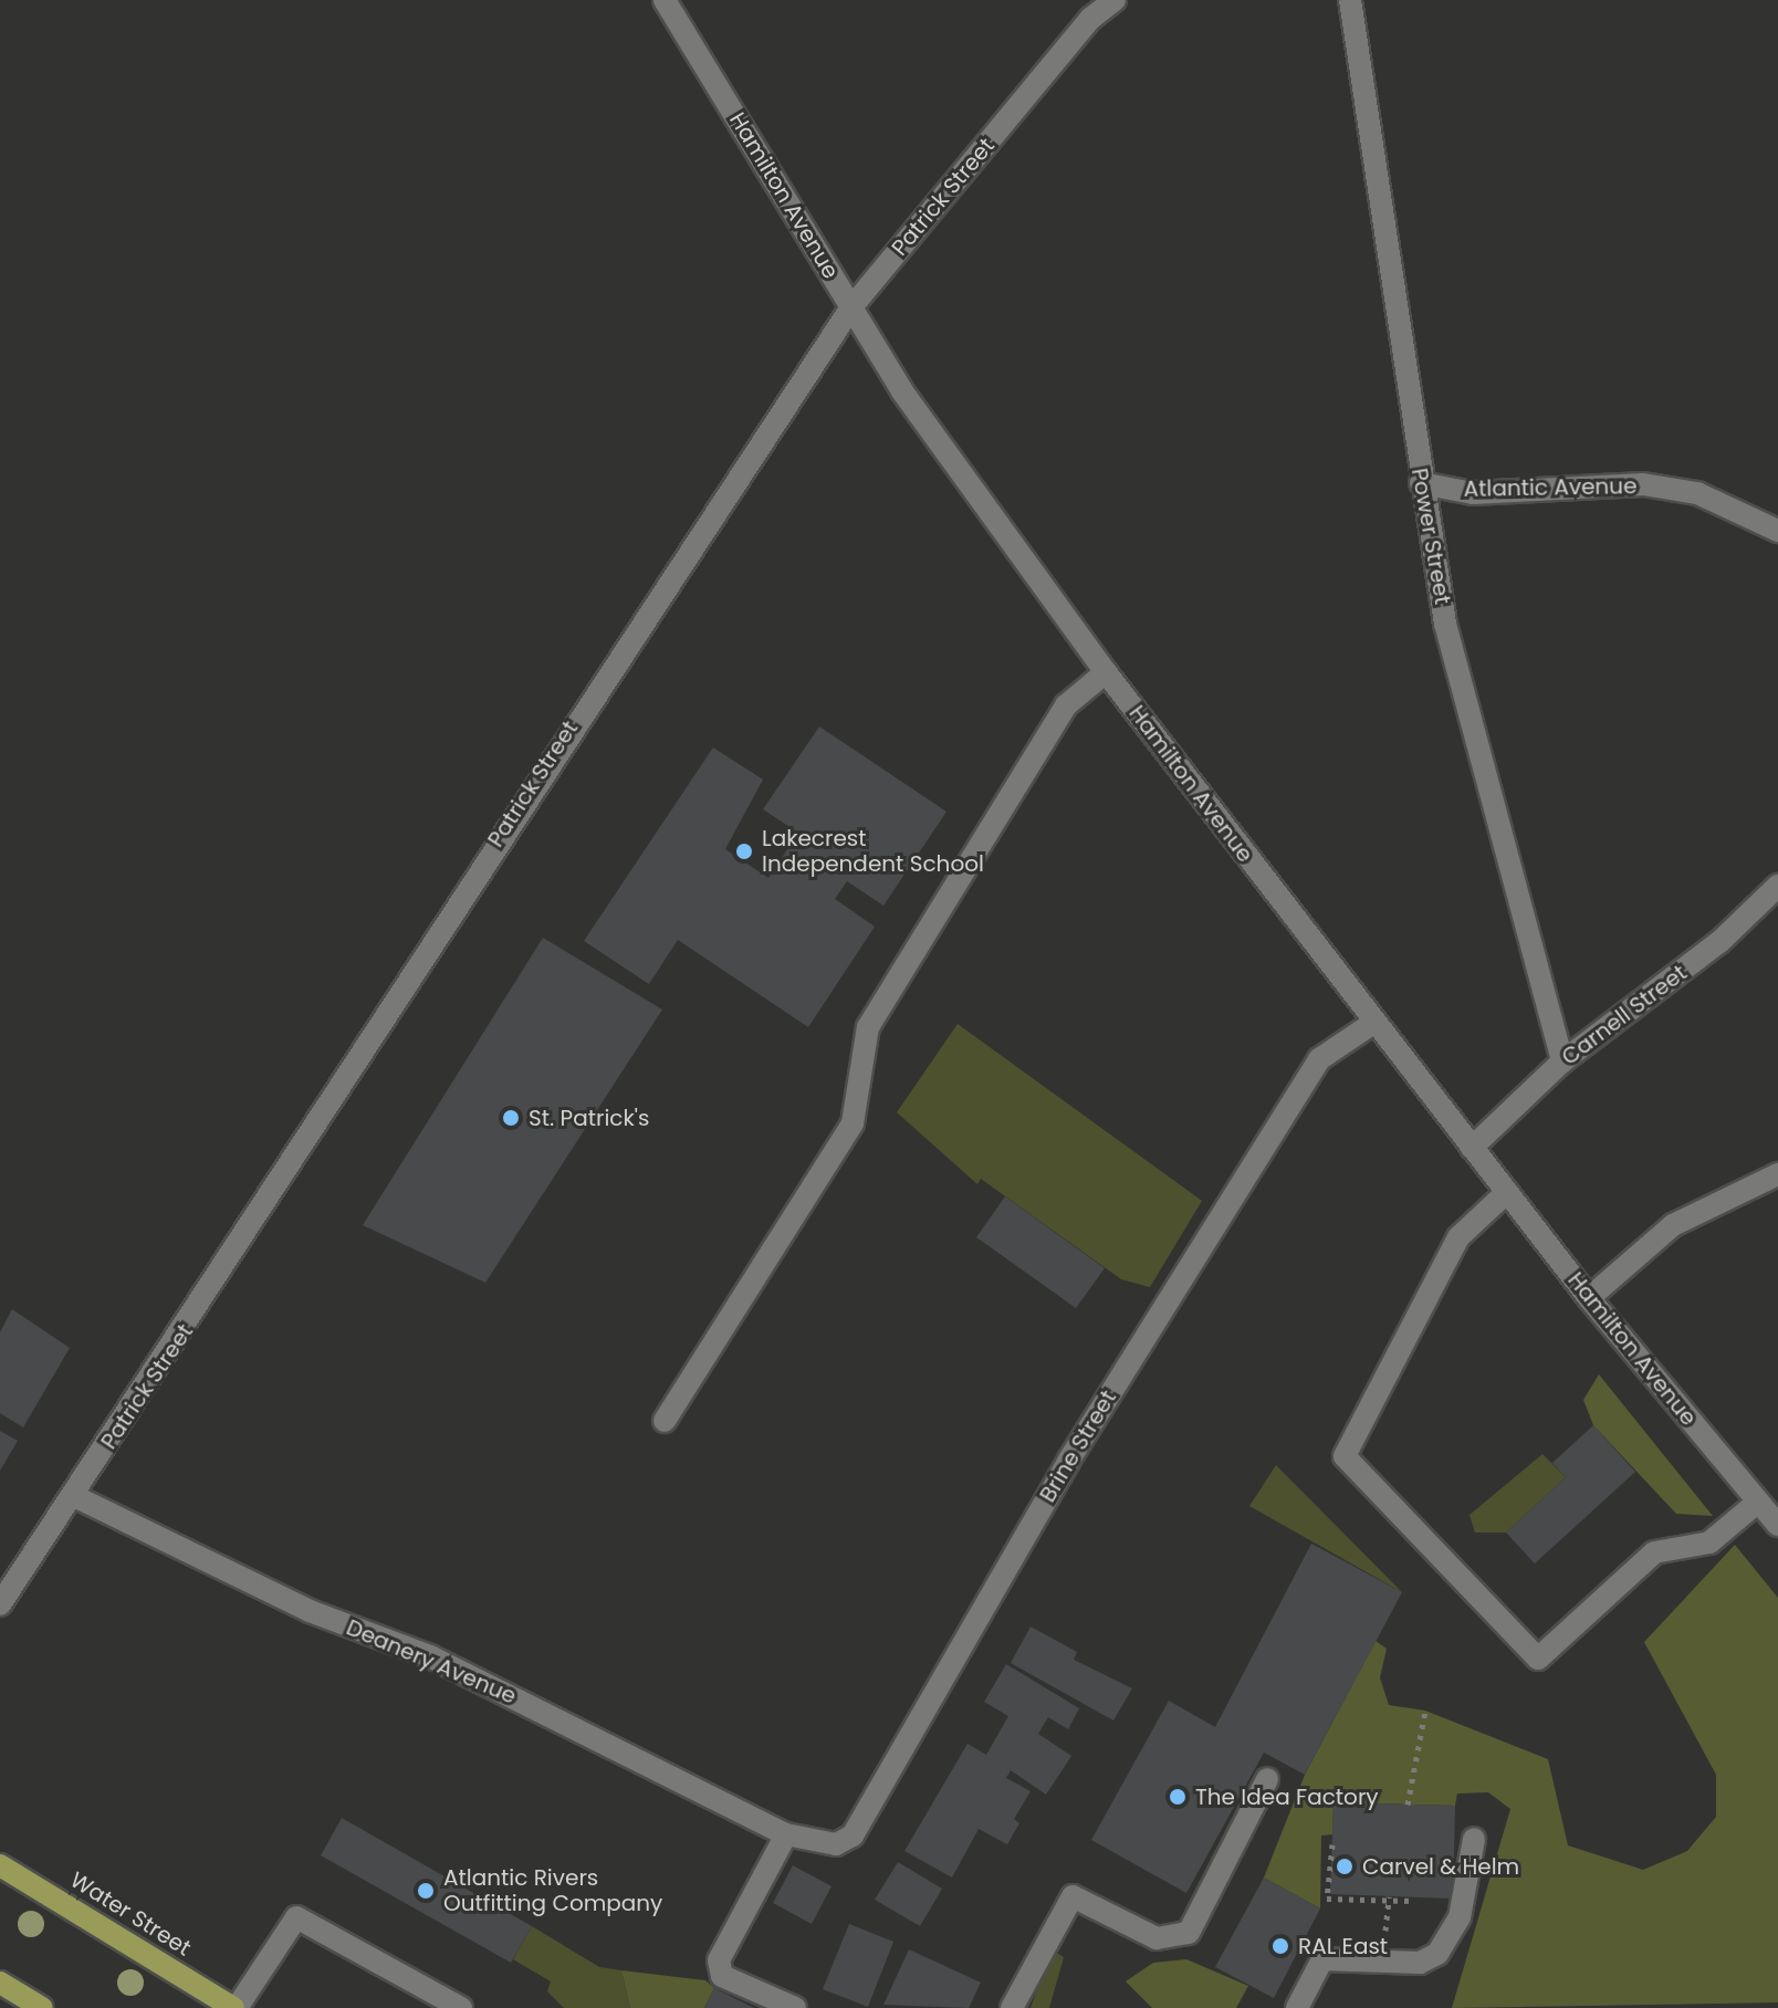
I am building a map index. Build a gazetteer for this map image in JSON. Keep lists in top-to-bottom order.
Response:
{
  "streets": {
    "main road": ["Water Street"],
    "street": [
      "Hamilton Avenue",
      "Patrick Street",
      "Atlantic Avenue",
      "Power Street",
      "Carnell Street",
      "Brine Street",
      "Deanery Avenue"
    ]
  },
  "crossings": [
    ["Hamilton Avenue", "Patrick Street"],
    ["Hamilton Avenue", "Carnell Street"],
    ["Hamilton Avenue", "Brine Street"],
    ["Patrick Street", "Deanery Avenue"],
    ["Atlantic Avenue", "Power Street"],
    ["Power Street", "Carnell Street"],
    ["Brine Street", "Deanery Avenue"]
  ],
  "places": [
    "Lakecrest Independent School",
    "St. Patrick's",
    "The Idea Factory",
    "Carvel & Helm",
    "Atlantic Rivers Outfitting Company",
    "RAL East"
  ]
}
